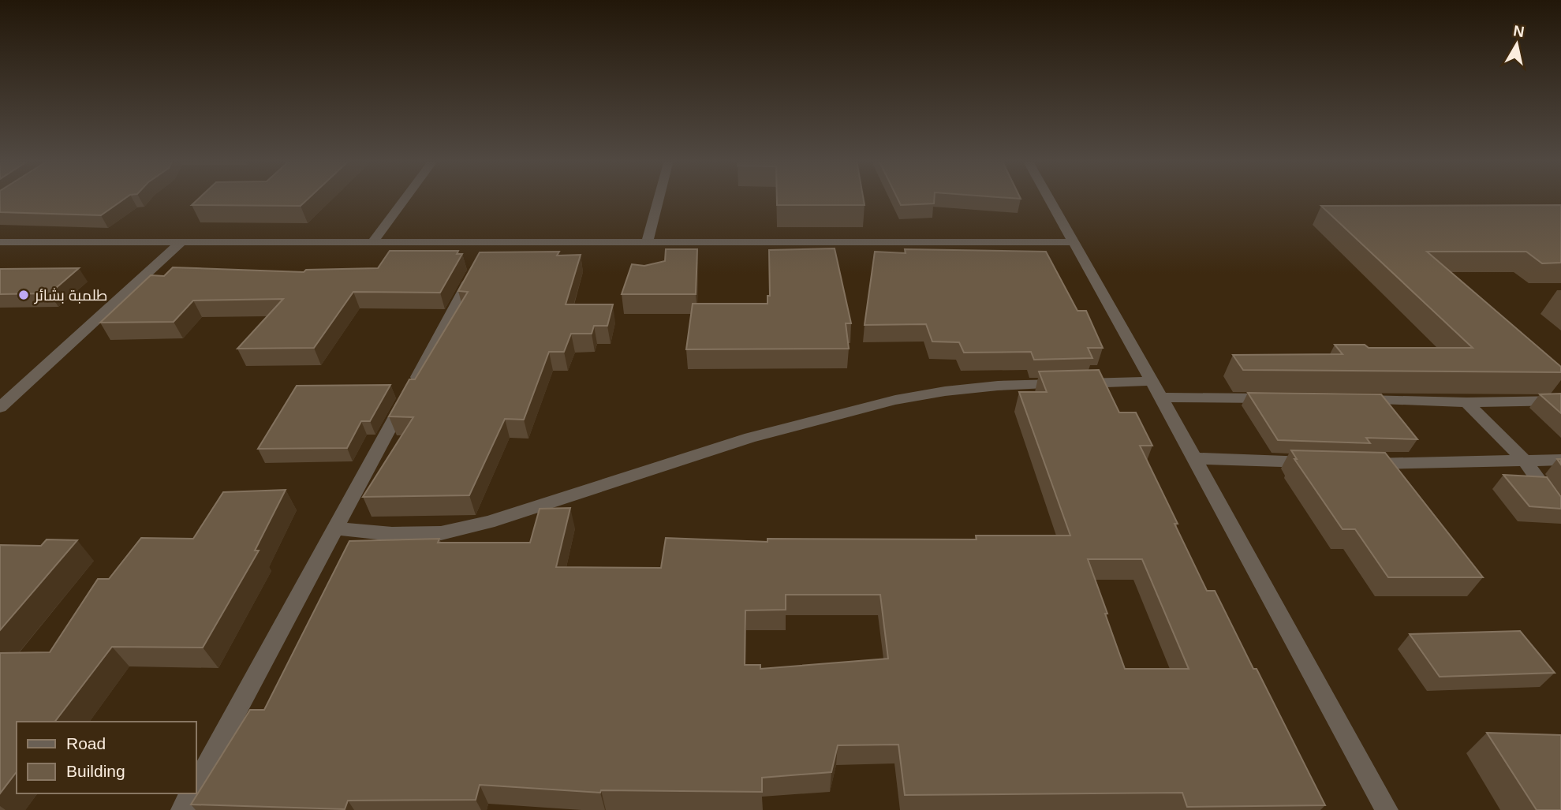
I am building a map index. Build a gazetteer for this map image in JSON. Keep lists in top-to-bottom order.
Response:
{
  "places": ["طلمبة بشائر"],
  "legend": ["Road", "Building"],
  "north": "top"
}
